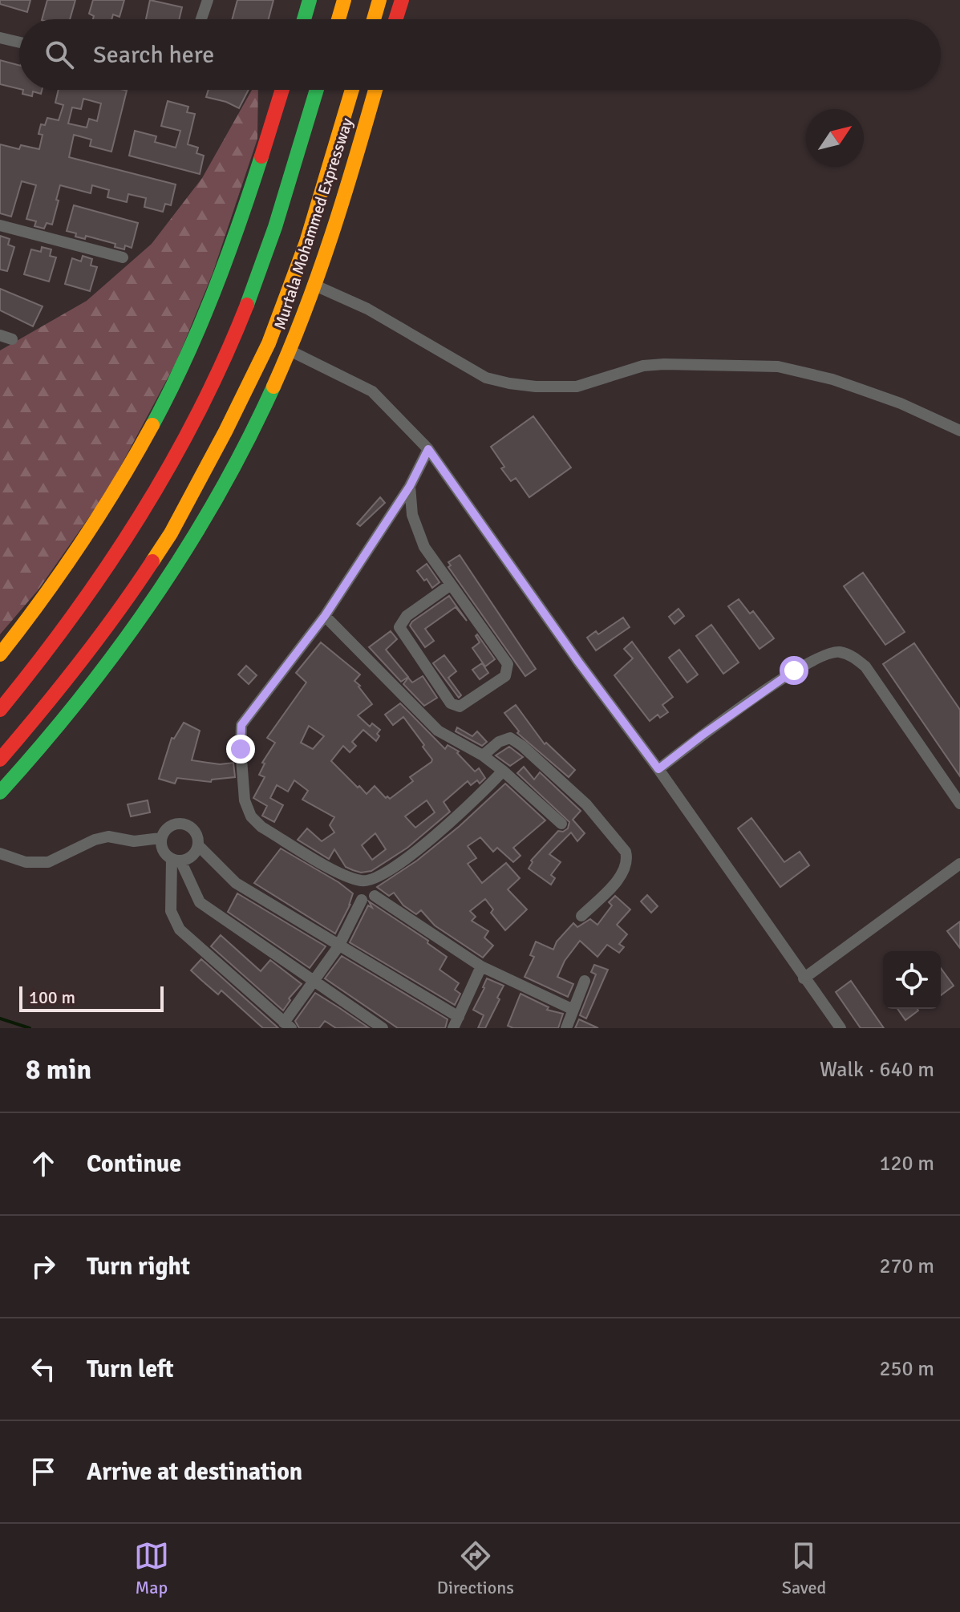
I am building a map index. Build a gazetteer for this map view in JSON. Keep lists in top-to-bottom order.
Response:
{
  "streets": {
    "highway": ["Murtala Mohammed Expressway"]
  },
  "scale_bar": "100 m",
  "north": "top right",
  "page": {
    "search": "Search here",
    "scale": "100 m",
    "heading": ["8 min", "Walk · 640 m"],
    "list": [
      ["Continue", "120 m"],
      ["Turn right", "270 m"],
      ["Turn left", "250 m"],
      "Arrive at destination"
    ],
    "nav": ["Map", "Directions", "Saved"]
  }
}
